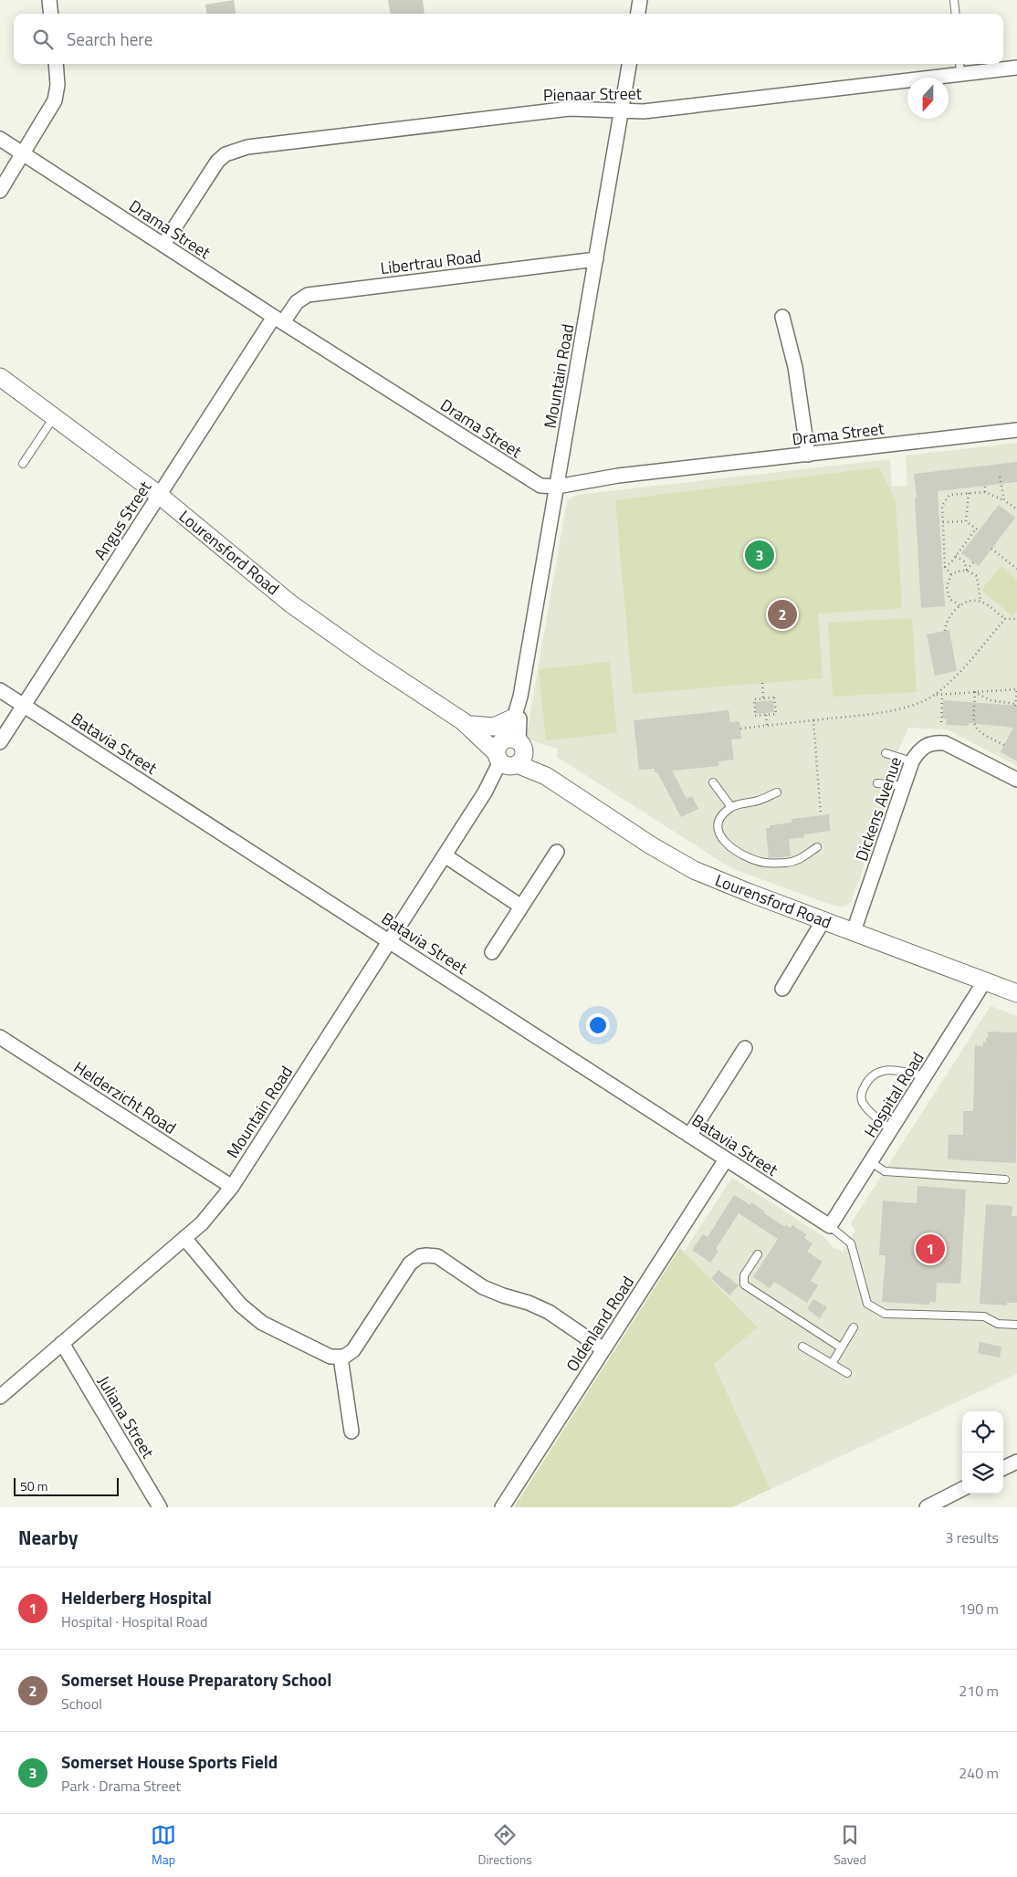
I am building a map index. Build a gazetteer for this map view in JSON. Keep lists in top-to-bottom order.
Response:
{
  "streets": {
    "street": [
      "Pienaar Street",
      "Drama Street",
      "Libertrau Road",
      "Mountain Road",
      "Angus Street",
      "Lourensford Road",
      "Batavia Street",
      "Dickens Avenue",
      "Hospital Road",
      "Helderzicht Road",
      "Oldenland Road",
      "Juliana Street"
    ]
  },
  "crossings": [
    ["Pienaar Street", "Drama Street"],
    ["Pienaar Street", "Mountain Road"],
    ["Drama Street", "Libertrau Road"],
    ["Drama Street", "Mountain Road"],
    ["Drama Street", "Angus Street"],
    ["Libertrau Road", "Mountain Road"],
    ["Libertrau Road", "Angus Street"],
    ["Mountain Road", "Lourensford Road"],
    ["Mountain Road", "Batavia Street"],
    ["Mountain Road", "Helderzicht Road"],
    ["Mountain Road", "Juliana Street"],
    ["Angus Street", "Lourensford Road"],
    ["Angus Street", "Batavia Street"],
    ["Lourensford Road", "Dickens Avenue"],
    ["Lourensford Road", "Hospital Road"],
    ["Batavia Street", "Hospital Road"],
    ["Batavia Street", "Oldenland Road"]
  ],
  "scale_bar": "50 m",
  "north": "bottom",
  "page": {
    "search": "Search here",
    "pins": ["3", "2", "1"],
    "scale": "50 m",
    "heading": ["Nearby", "3 results"],
    "list": [
      {
        "mark": "1",
        "name": "Helderberg Hospital",
        "note": "Hospital · Hospital Road",
        "value": "190 m"
      },
      {
        "mark": "2",
        "name": "Somerset House Preparatory School",
        "note": "School",
        "value": "210 m"
      },
      {
        "mark": "3",
        "name": "Somerset House Sports Field",
        "note": "Park · Drama Street",
        "value": "240 m"
      }
    ],
    "nav": ["Map", "Directions", "Saved"]
  }
}
